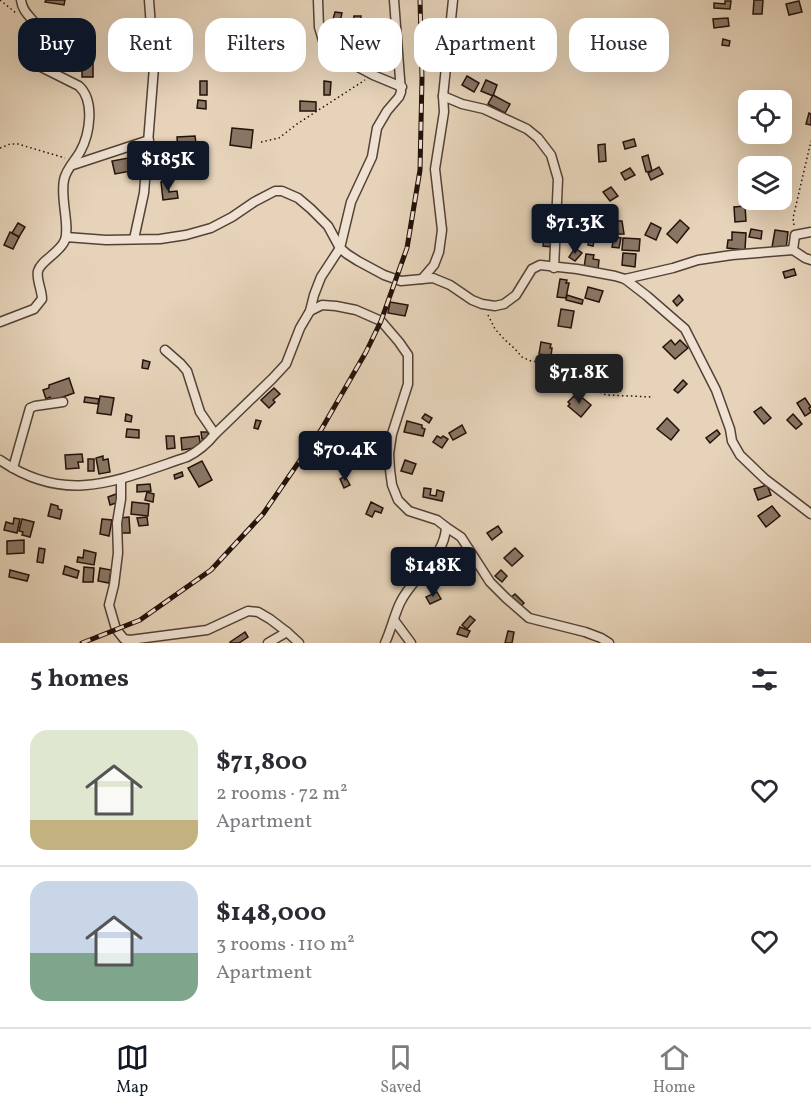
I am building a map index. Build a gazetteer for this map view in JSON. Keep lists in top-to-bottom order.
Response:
{
  "page": {
    "chip": [
      "Buy",
      "Rent",
      "Filters",
      "New",
      "Apartment",
      "House"
    ],
    "price": [
      "$185K",
      "$71.3K",
      "$71.8K",
      "$70.4K",
      "$148K"
    ],
    "heading": "5 homes",
    "list": [
      {
        "name": "$71,800",
        "note": "2 rooms · 72 m² · Apartment"
      },
      {
        "name": "$148,000",
        "note": "3 rooms · 110 m² · Apartment"
      }
    ],
    "tabs": ["Map", "Saved", "Home"]
  }
}
